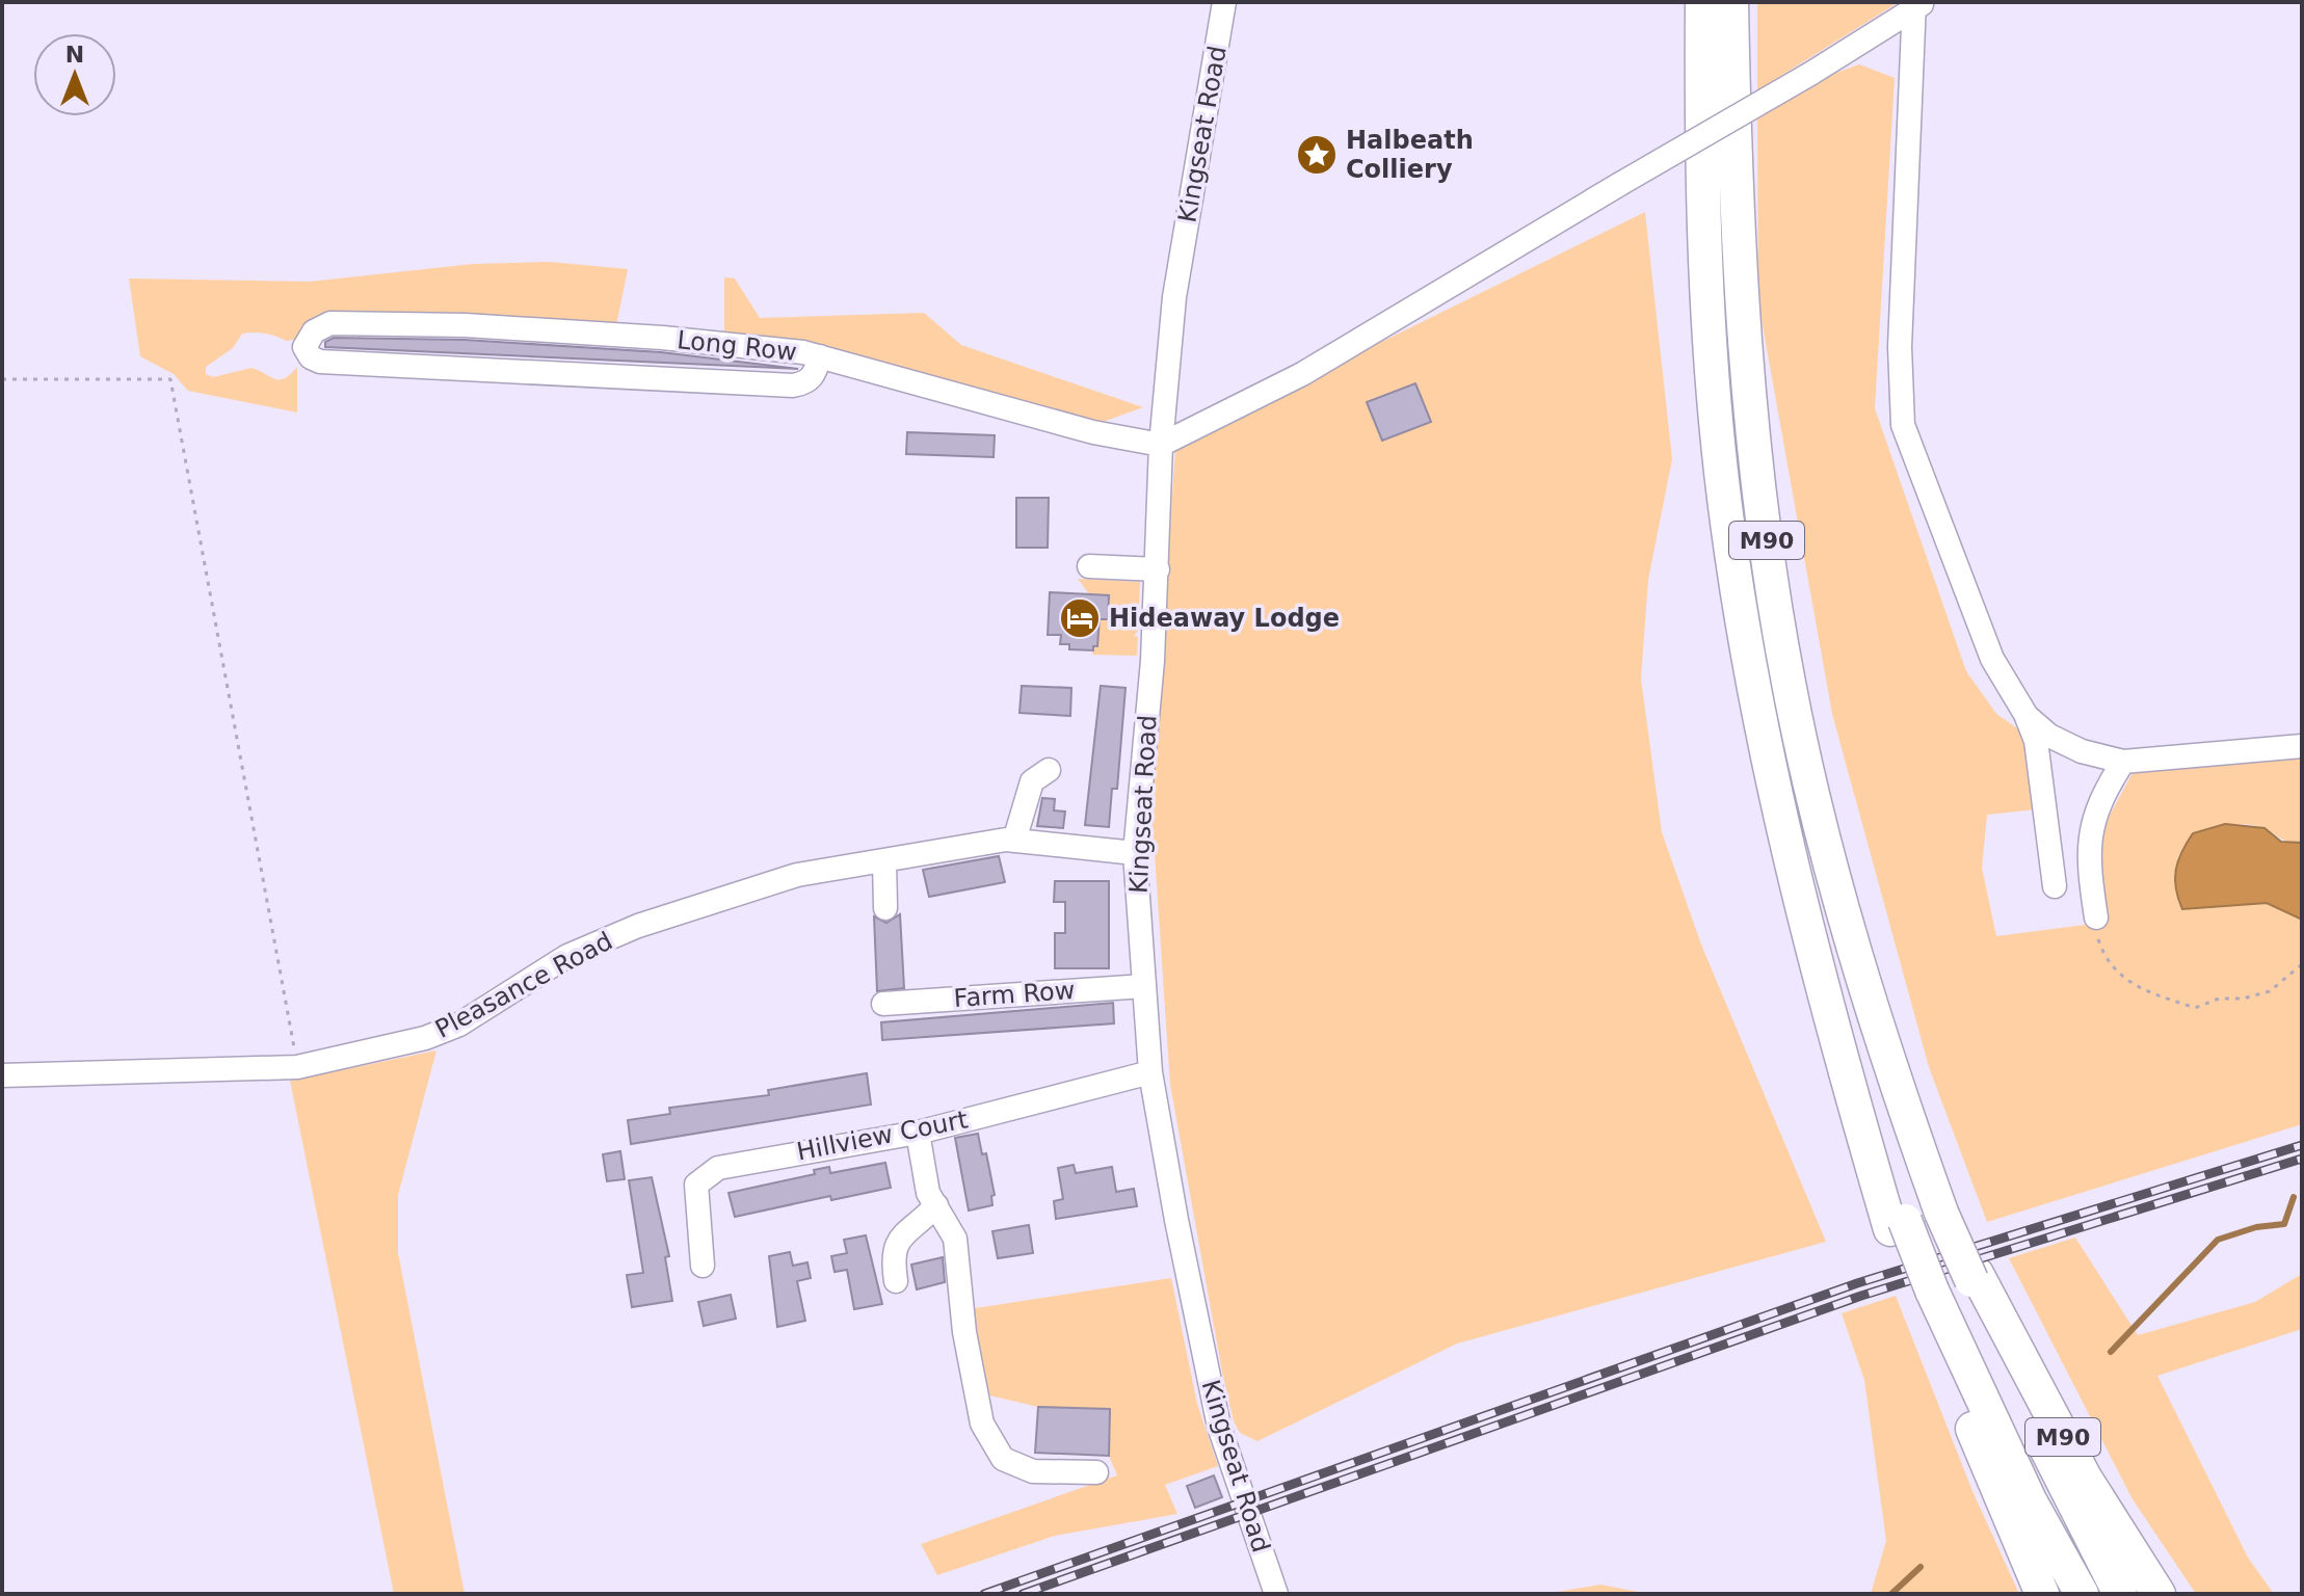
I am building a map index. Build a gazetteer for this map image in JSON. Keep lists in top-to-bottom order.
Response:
{
  "streets": {
    "highway": ["M90"],
    "street": [
      "Kingseat Road",
      "Long Row",
      "Pleasance Road",
      "Farm Row",
      "Hillview Court"
    ]
  },
  "crossings": [
    ["Kingseat Road", "Long Row"],
    ["Kingseat Road", "Pleasance Road"],
    ["Kingseat Road", "Farm Row"],
    ["Kingseat Road", "Hillview Court"]
  ],
  "places": {
    "place": ["Halbeath Colliery"],
    "hotel": ["Hideaway Lodge"]
  },
  "north": "top"
}
